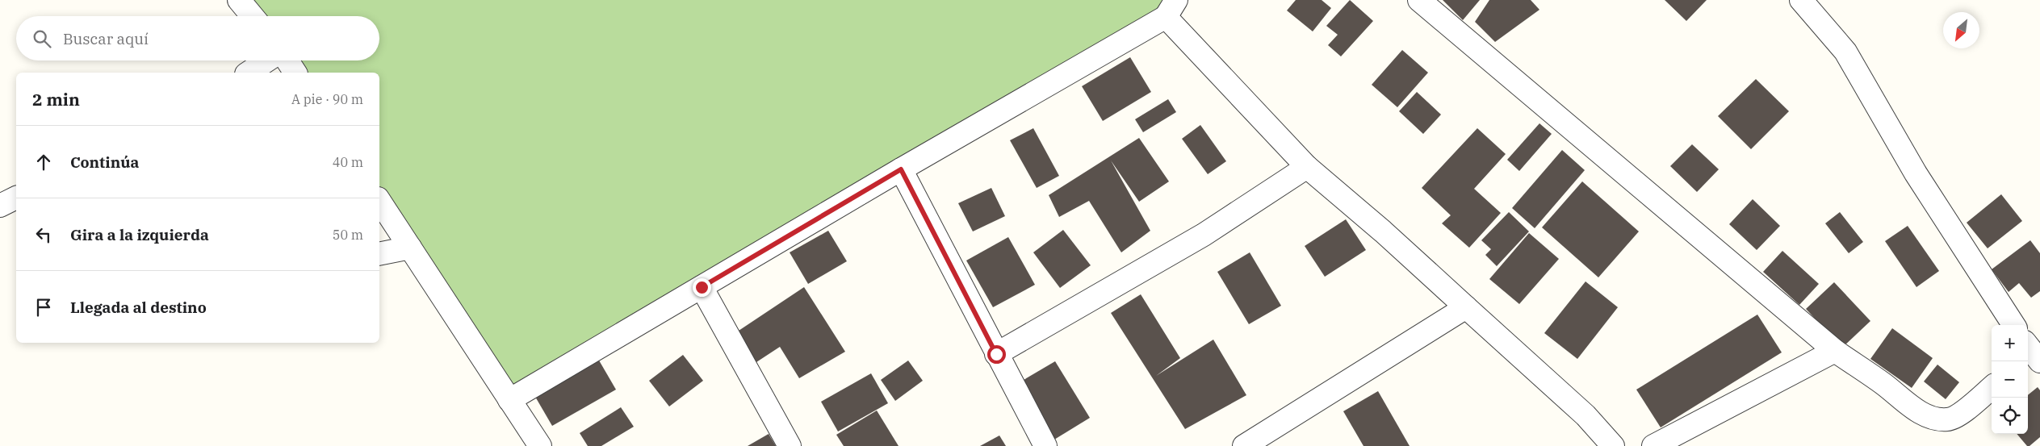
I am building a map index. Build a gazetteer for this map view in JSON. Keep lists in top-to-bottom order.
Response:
{
  "north": "bottom left",
  "page": {
    "search": "Buscar aquí",
    "heading": ["2 min", "A pie · 90 m"],
    "list": [
      ["Continúa", "40 m"],
      ["Gira a la izquierda", "50 m"],
      "Llegada al destino"
    ],
    "map_buttons": ["+", "−"]
  }
}
